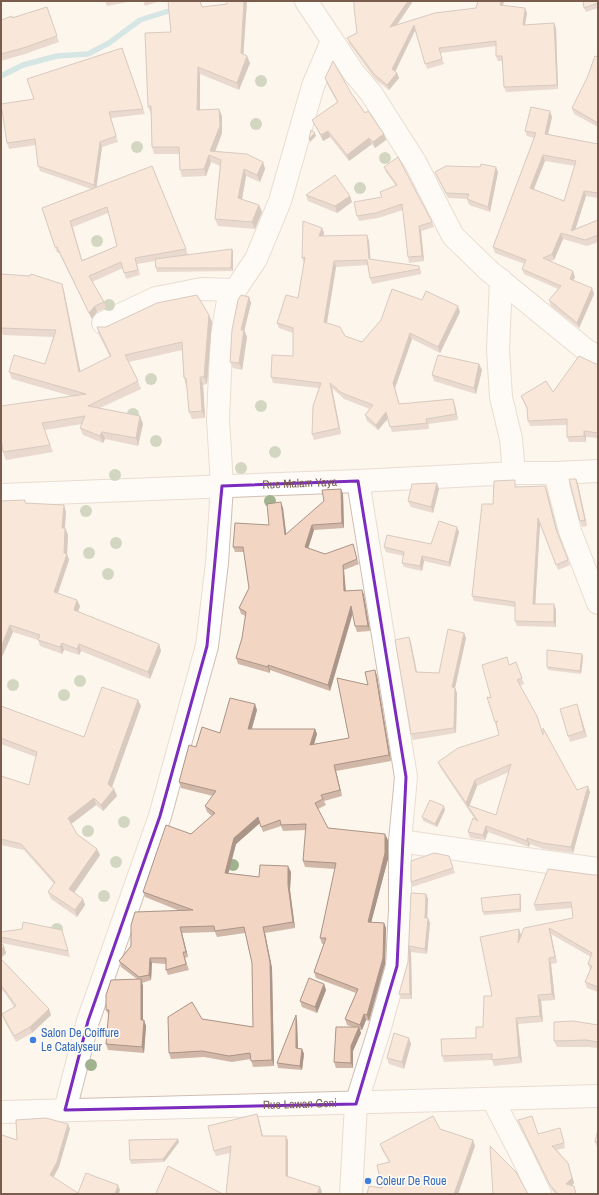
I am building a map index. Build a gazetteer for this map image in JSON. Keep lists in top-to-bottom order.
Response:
{
  "streets": {
    "street": ["Rue Malam Yaya", "Rue Lawan Goni"]
  },
  "places": ["Salon De Coiffure Le Catalyseur", "Coleur De Roue"]
}
